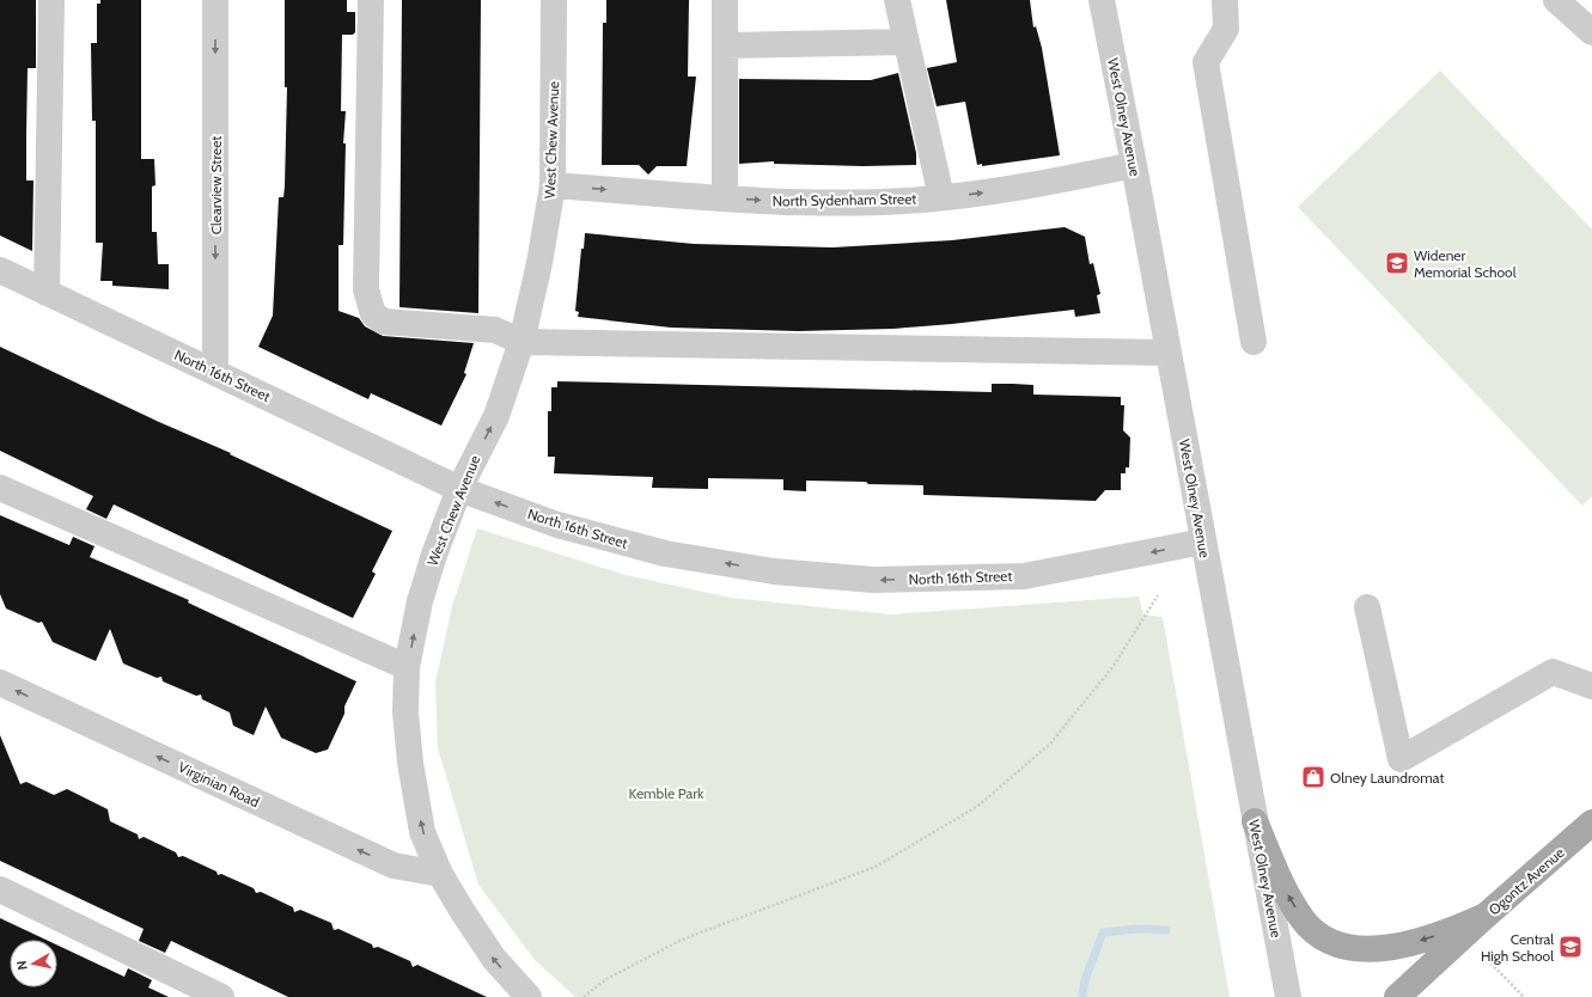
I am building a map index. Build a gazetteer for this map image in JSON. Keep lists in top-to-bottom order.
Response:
{
  "streets": {
    "main road": ["Ogontz Avenue"],
    "street": [
      "West Olney Avenue",
      "West Chew Avenue",
      "Clearview Street",
      "North Sydenham Street",
      "North 16th Street",
      "Virginian Road"
    ]
  },
  "crossings": [
    ["West Olney Avenue", "North Sydenham Street"],
    ["West Olney Avenue", "North 16th Street"],
    ["West Chew Avenue", "North Sydenham Street"],
    ["West Chew Avenue", "North 16th Street"],
    ["West Chew Avenue", "Virginian Road"],
    ["Clearview Street", "North 16th Street"]
  ],
  "one_way": ["West Chew Avenue"],
  "parks": ["Kemble Park"],
  "places": {
    "school or university": ["Widener Memorial School", "Central High School"],
    "shop": ["Olney Laundromat"]
  },
  "north": "left"
}
